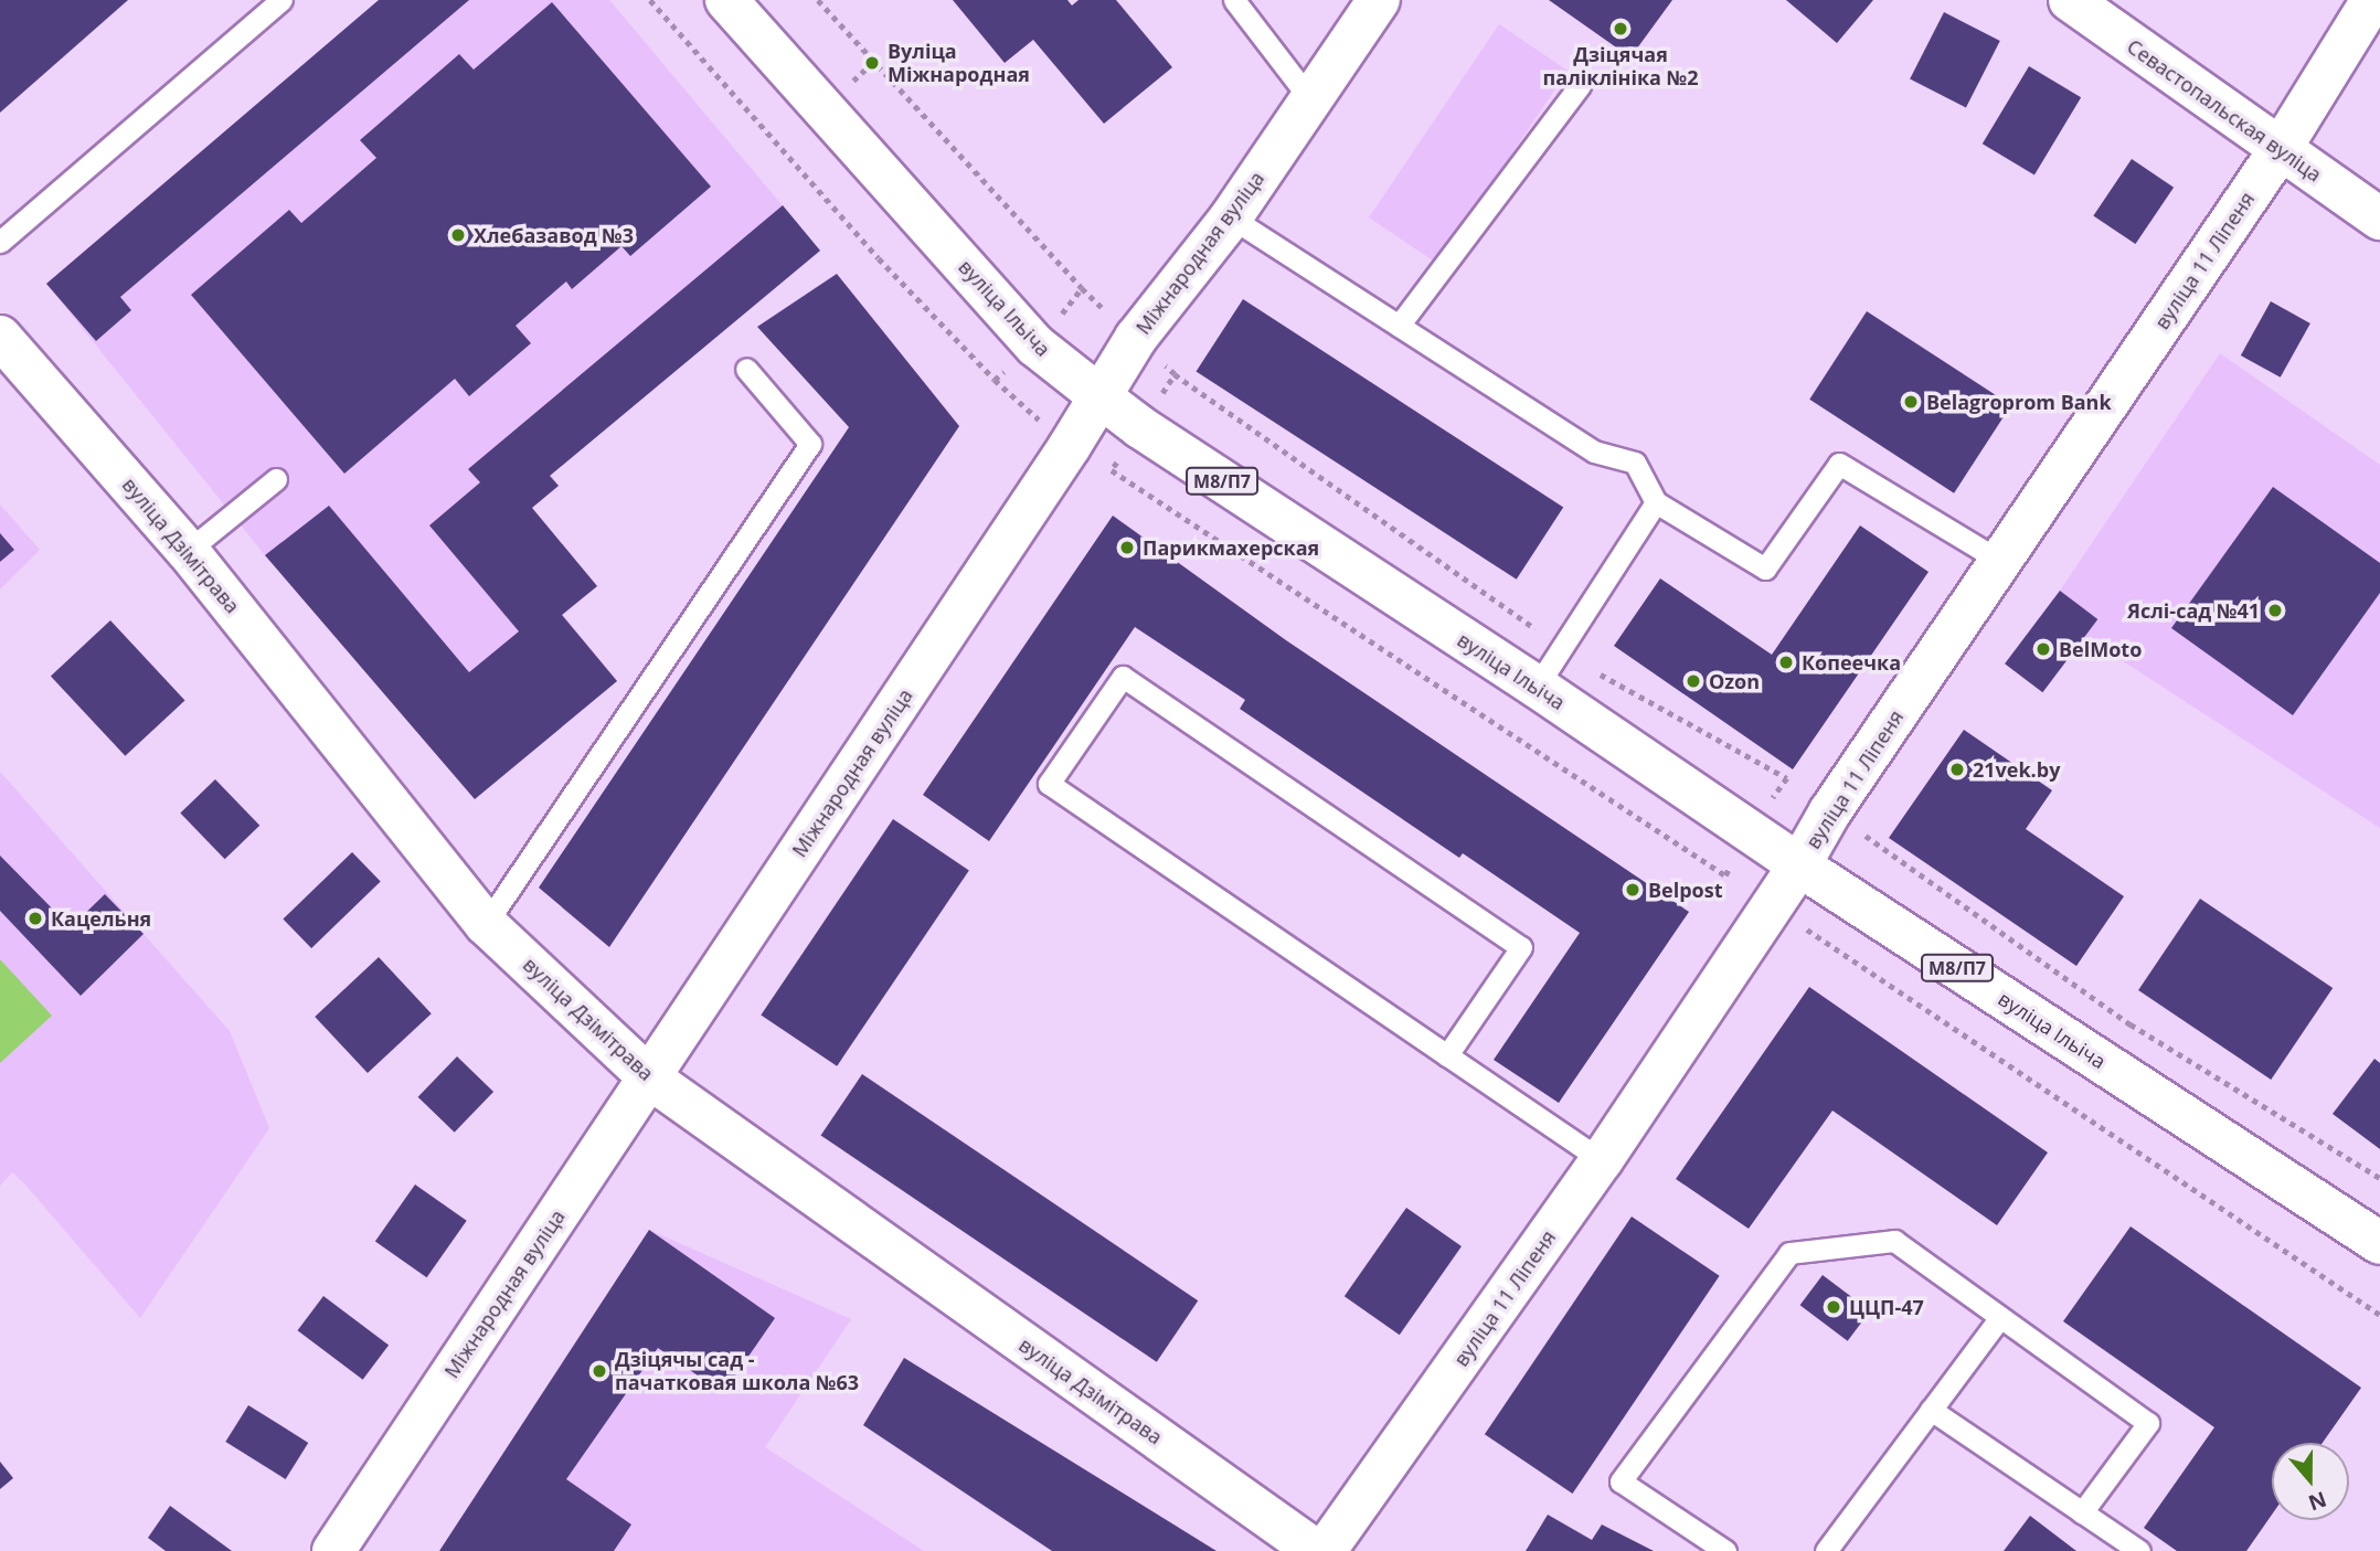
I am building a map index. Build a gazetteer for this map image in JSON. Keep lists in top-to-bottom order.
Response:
{
  "streets": {
    "street": [
      "Севастопальская вуліца",
      "Міжнародная вуліца",
      "вуліца 11 Ліпеня",
      "вуліца Ільіча",
      "М8/П7",
      "вуліца Дзімітрава"
    ]
  },
  "crossings": [
    ["Севастопальская вуліца", "вуліца 11 Ліпеня"],
    ["Міжнародная вуліца", "вуліца Ільіча"],
    ["Міжнародная вуліца", "вуліца Дзімітрава"],
    ["вуліца 11 Ліпеня", "вуліца Ільіча"]
  ],
  "places": [
    "Дзіцячая паліклініка №2",
    "Вуліца Міжнародная",
    "Хлебазавод №3",
    "Belagroprom Bank",
    "Парикмахерская",
    "Яслі-сад №41",
    "BelMoto",
    "Копеечка",
    "Ozon",
    "21vek.by",
    "Belpost",
    "Кацельня",
    "ЦЦП-47",
    "Дзіцячы сад - пачатковая школа №63"
  ],
  "north": "bottom"
}
